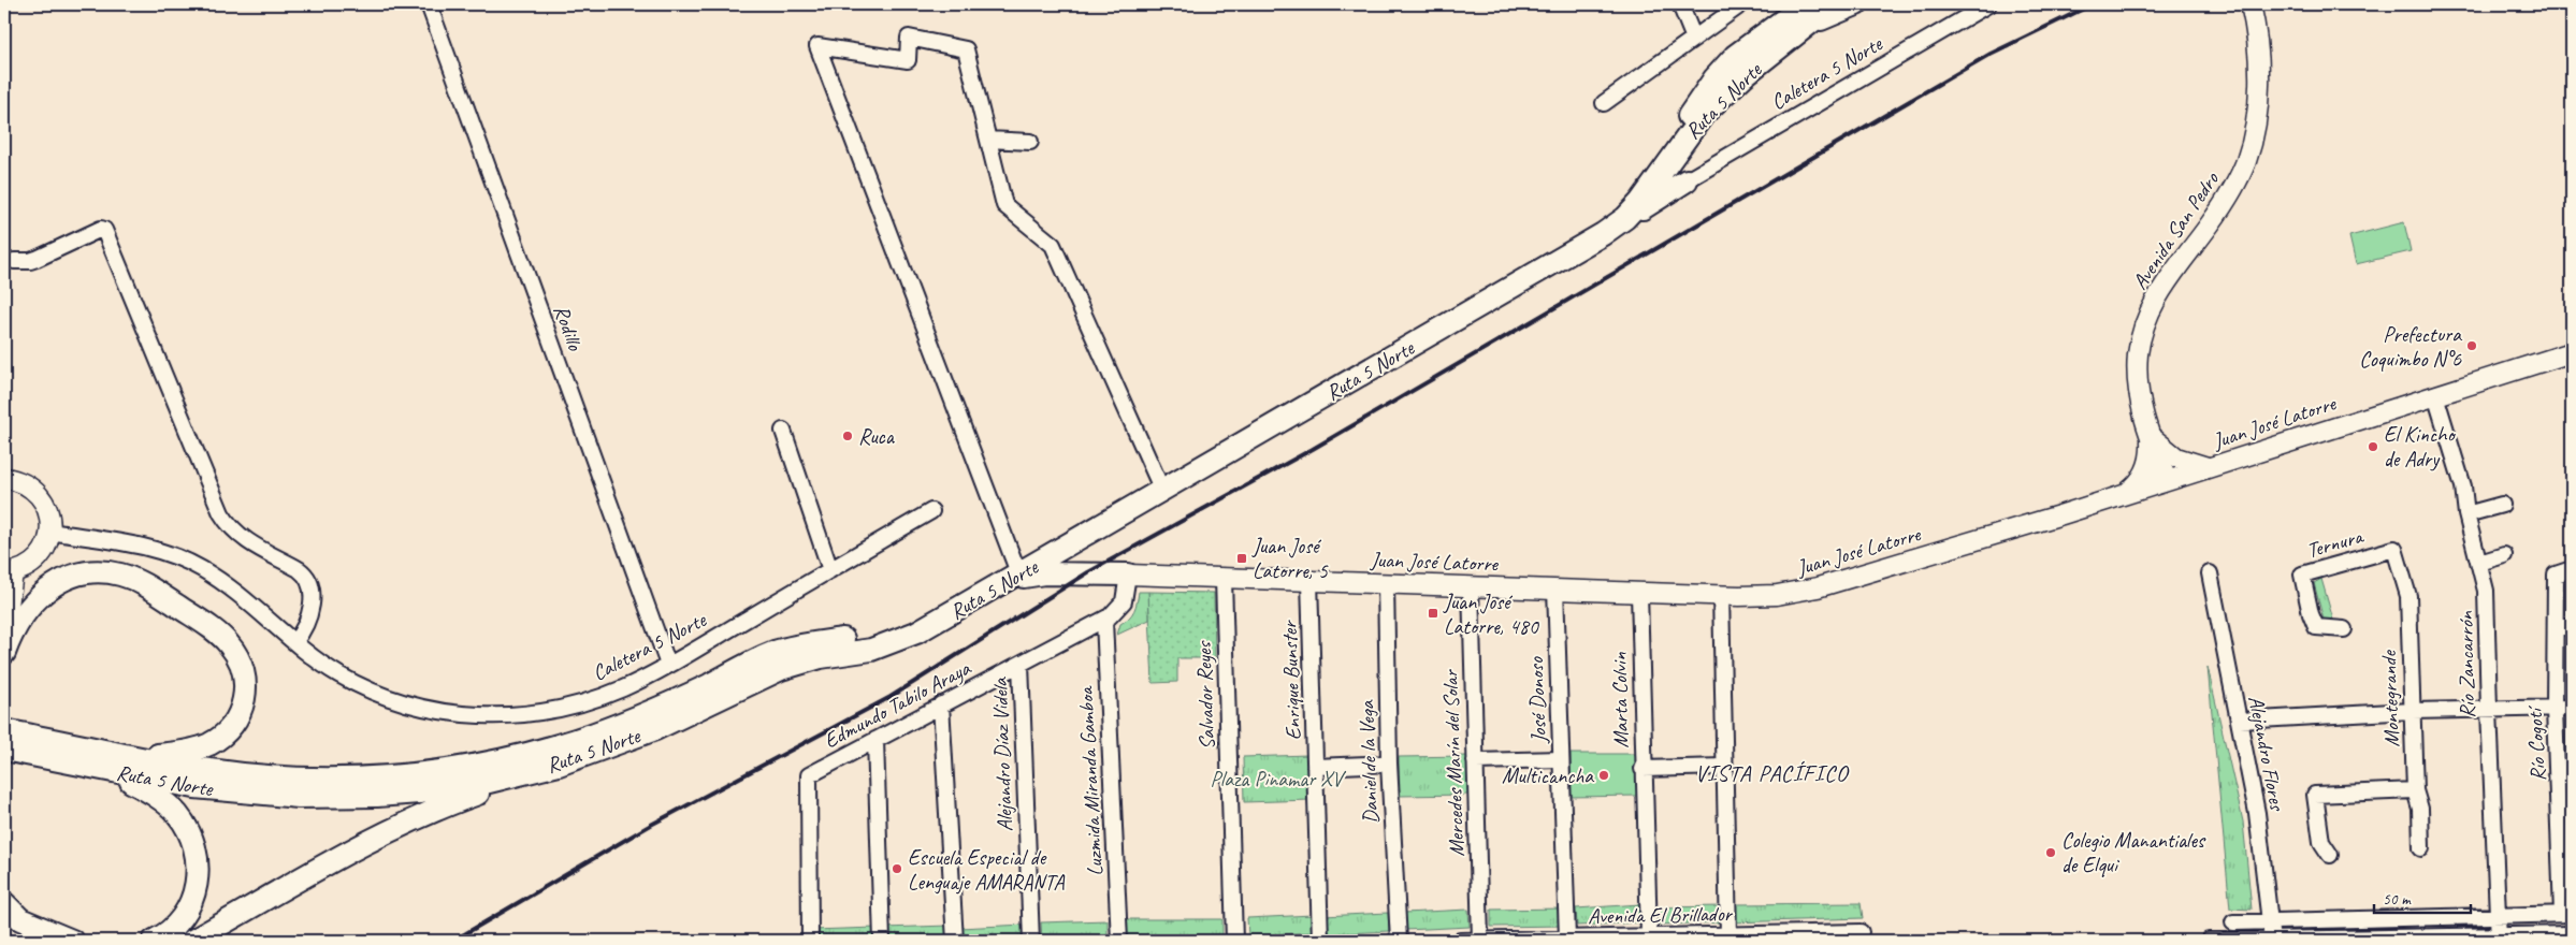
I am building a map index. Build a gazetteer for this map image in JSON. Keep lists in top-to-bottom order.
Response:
{
  "streets": {
    "highway": ["Ruta 5 Norte"],
    "main road": ["Avenida San Pedro", "Juan José Latorre"],
    "street": [
      "Caletera 5 Norte",
      "Rodillo",
      "Ternura",
      "Río Zancarrón",
      "Enrique Bunster",
      "Salvador Reyes",
      "Montegrande",
      "José Donoso",
      "Marta Colvin",
      "Edmundo Tabilo Araya",
      "Río Cogotí",
      "Alejandro Flores",
      "Alejandro Díaz Videla",
      "Daniel de la Vega",
      "Mercedes Marín del Solar",
      "Luzmida Miranda Gamboa",
      "Avenida El Brillador"
    ]
  },
  "crossings": [
    ["Caletera 5 Norte", "Rodillo"],
    ["Avenida San Pedro", "Juan José Latorre"],
    ["Juan José Latorre", "Río Zancarrón"],
    ["Juan José Latorre", "Enrique Bunster"],
    ["Juan José Latorre", "Salvador Reyes"],
    ["Juan José Latorre", "José Donoso"],
    ["Juan José Latorre", "Marta Colvin"],
    ["Juan José Latorre", "Edmundo Tabilo Araya"],
    ["Juan José Latorre", "Daniel de la Vega"],
    ["Juan José Latorre", "Mercedes Marín del Solar"],
    ["Ternura", "Montegrande"],
    ["José Donoso", "Avenida El Brillador"],
    ["Marta Colvin", "Avenida El Brillador"],
    ["Edmundo Tabilo Araya", "Alejandro Díaz Videla"],
    ["Edmundo Tabilo Araya", "Luzmida Miranda Gamboa"],
    ["Mercedes Marín del Solar", "Avenida El Brillador"]
  ],
  "districts": ["VISTA PACÍFICO"],
  "parks": ["Plaza Pinamar XV"],
  "places": {
    "other": [
      "Prefectura Coquimbo N°6",
      "Ruca",
      "El Kincho de Adry",
      "Multicancha",
      "Colegio Manantiales de Elqui",
      "Escuela Especial de Lenguaje AMARANTA"
    ],
    "transit": ["Juan José Latorre, 5", "Juan José Latorre, 480"]
  },
  "scale_bar": "50 m"
}
